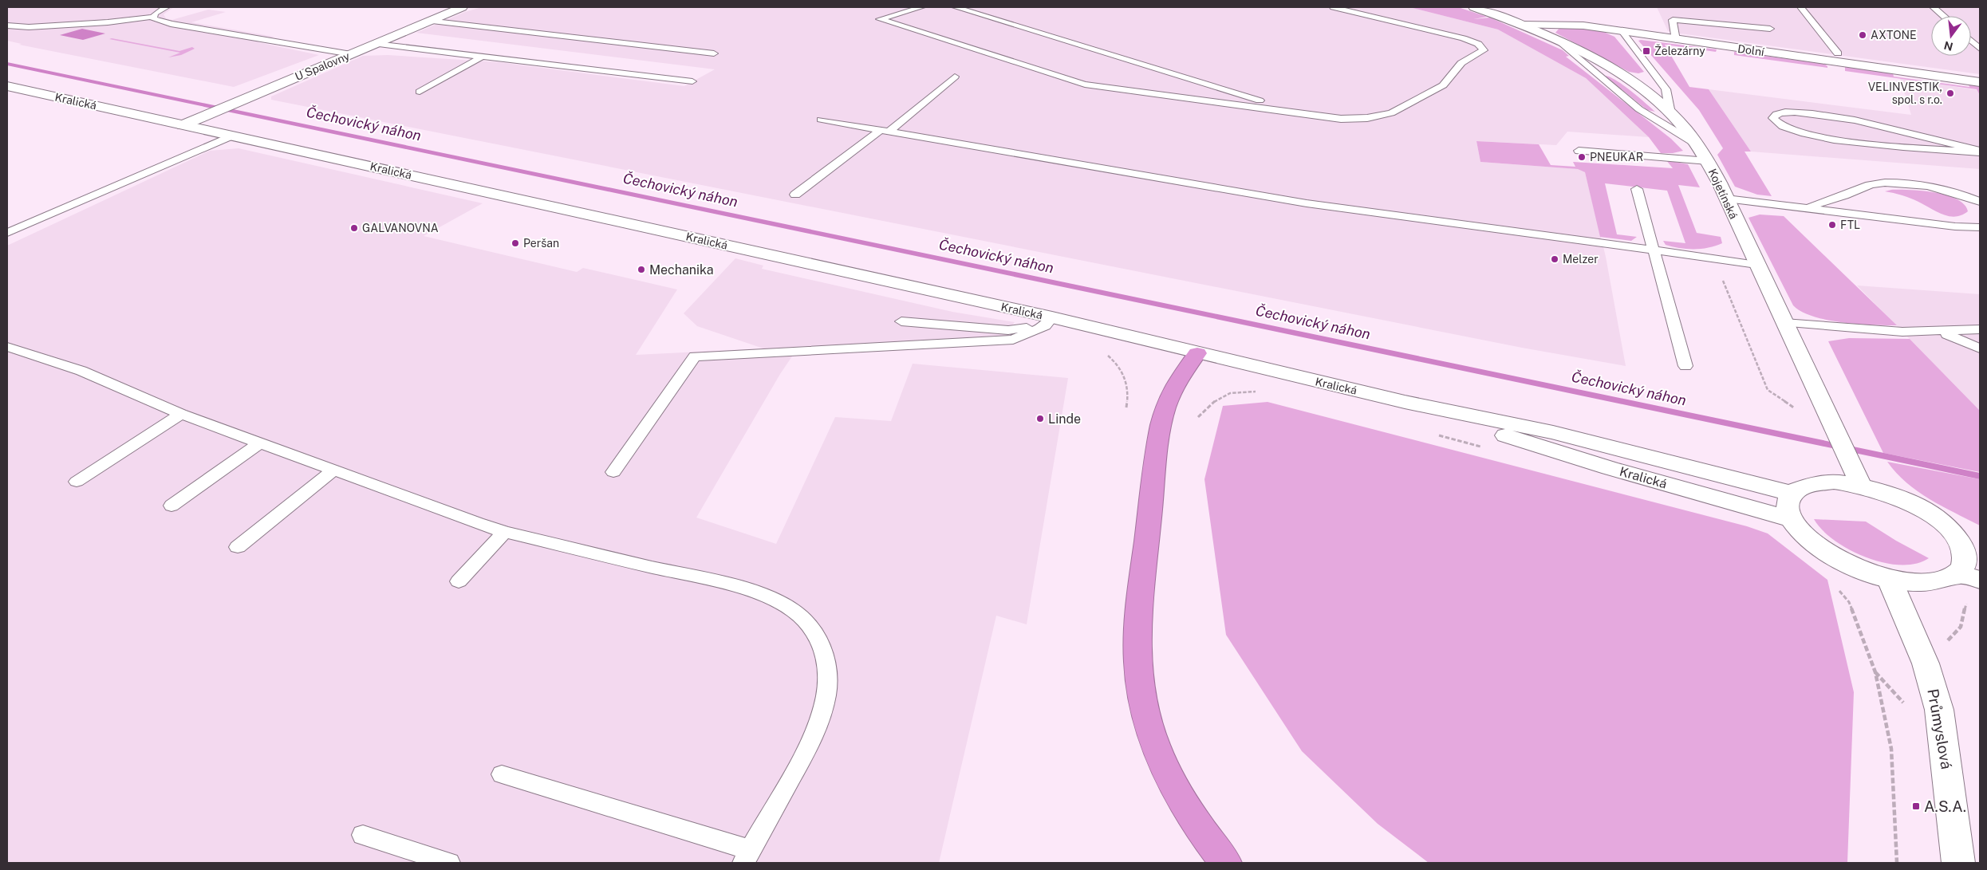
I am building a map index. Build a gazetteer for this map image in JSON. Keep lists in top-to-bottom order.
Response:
{
  "streets": {
    "main road": [
      "Dolní",
      "U Spalovny",
      "Kralická",
      "Kojetínská",
      "Průmyslová"
    ]
  },
  "crossings": [
    ["Dolní", "Kojetínská"],
    ["U Spalovny", "Kralická"]
  ],
  "water": ["Čechovický náhon"],
  "places": {
    "other": [
      "AXTONE",
      "VELINVESTIK, spol. s r.o.",
      "PNEUKAR",
      "FTL",
      "GALVANOVNA",
      "Peršan",
      "Melzer",
      "Mechanika",
      "Linde"
    ],
    "transit": ["Železárny", "A.S.A."]
  },
  "north": "bottom"
}
